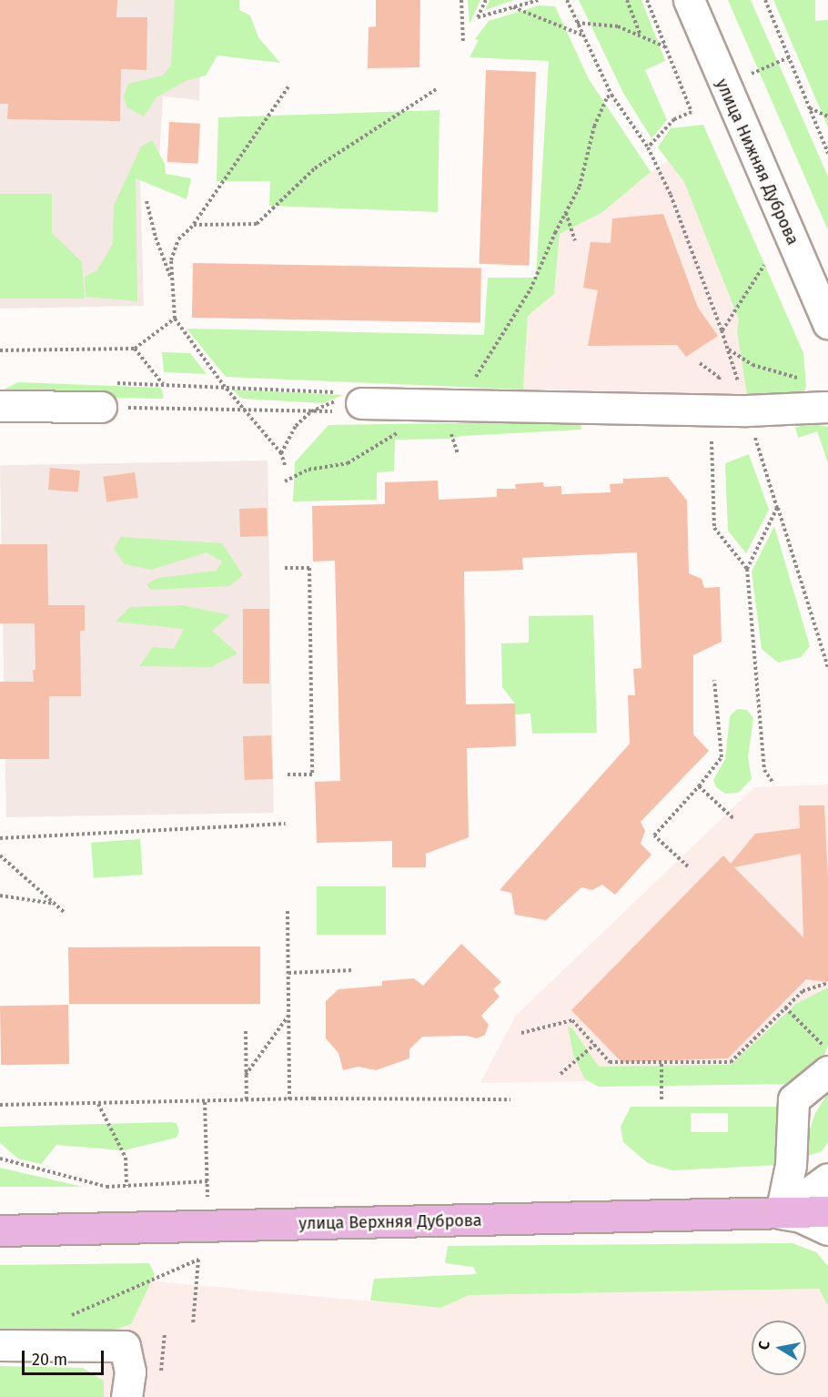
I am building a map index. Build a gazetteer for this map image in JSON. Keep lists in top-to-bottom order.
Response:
{
  "streets": {
    "main road": ["улица Верхняя Дуброва"],
    "street": ["улица Нижняя Дуброва"]
  },
  "scale_bar": "20 m",
  "north": "left"
}
